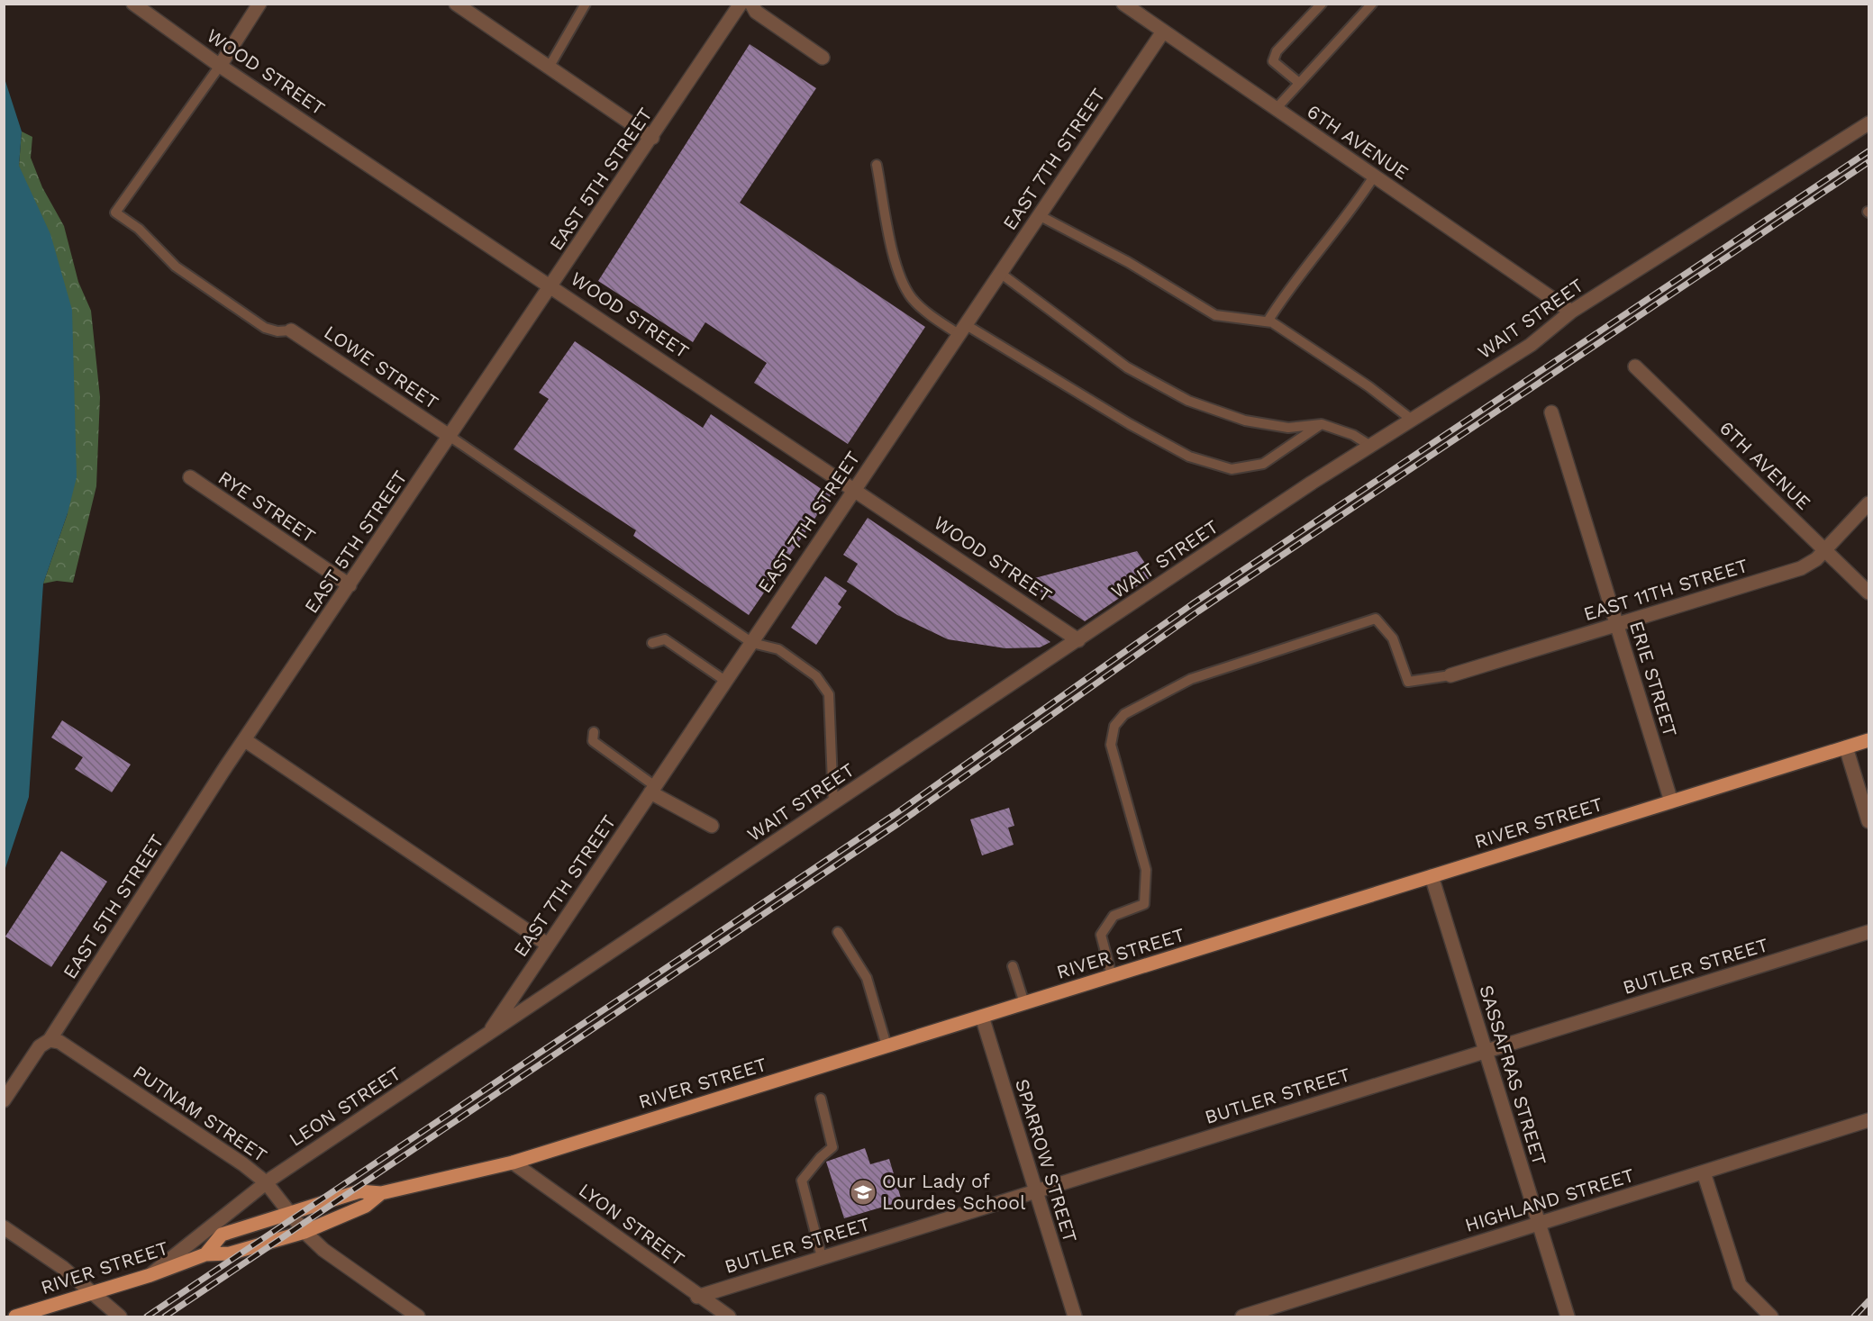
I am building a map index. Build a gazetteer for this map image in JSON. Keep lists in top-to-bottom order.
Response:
{
  "streets": {
    "main road": ["RIVER STREET"],
    "street": [
      "WOOD STREET",
      "6TH AVENUE",
      "EAST 7TH STREET",
      "EAST 5TH STREET",
      "WAIT STREET",
      "LOWE STREET",
      "RYE STREET",
      "EAST 11TH STREET",
      "ERIE STREET",
      "BUTLER STREET",
      "SASSAFRAS STREET",
      "LEON STREET",
      "PUTNAM STREET",
      "SPARROW STREET",
      "HIGHLAND STREET",
      "LYON STREET"
    ]
  },
  "crossings": [
    ["WOOD STREET", "EAST 7TH STREET"],
    ["WOOD STREET", "EAST 5TH STREET"],
    ["WOOD STREET", "WAIT STREET"],
    ["6TH AVENUE", "EAST 7TH STREET"],
    ["6TH AVENUE", "WAIT STREET"],
    ["6TH AVENUE", "EAST 11TH STREET"],
    ["EAST 7TH STREET", "WAIT STREET"],
    ["EAST 7TH STREET", "LEON STREET"],
    ["EAST 5TH STREET", "LOWE STREET"],
    ["EAST 5TH STREET", "RYE STREET"],
    ["EAST 5TH STREET", "PUTNAM STREET"],
    ["WAIT STREET", "LEON STREET"],
    ["EAST 11TH STREET", "ERIE STREET"],
    ["ERIE STREET", "RIVER STREET"],
    ["RIVER STREET", "SASSAFRAS STREET"],
    ["RIVER STREET", "LEON STREET"],
    ["RIVER STREET", "PUTNAM STREET"],
    ["RIVER STREET", "SPARROW STREET"],
    ["RIVER STREET", "LYON STREET"],
    ["BUTLER STREET", "SASSAFRAS STREET"],
    ["BUTLER STREET", "SPARROW STREET"],
    ["BUTLER STREET", "LYON STREET"],
    ["SASSAFRAS STREET", "HIGHLAND STREET"],
    ["LEON STREET", "PUTNAM STREET"]
  ],
  "places": {
    "school or university": ["Our Lady of Lourdes School"]
  }
}
